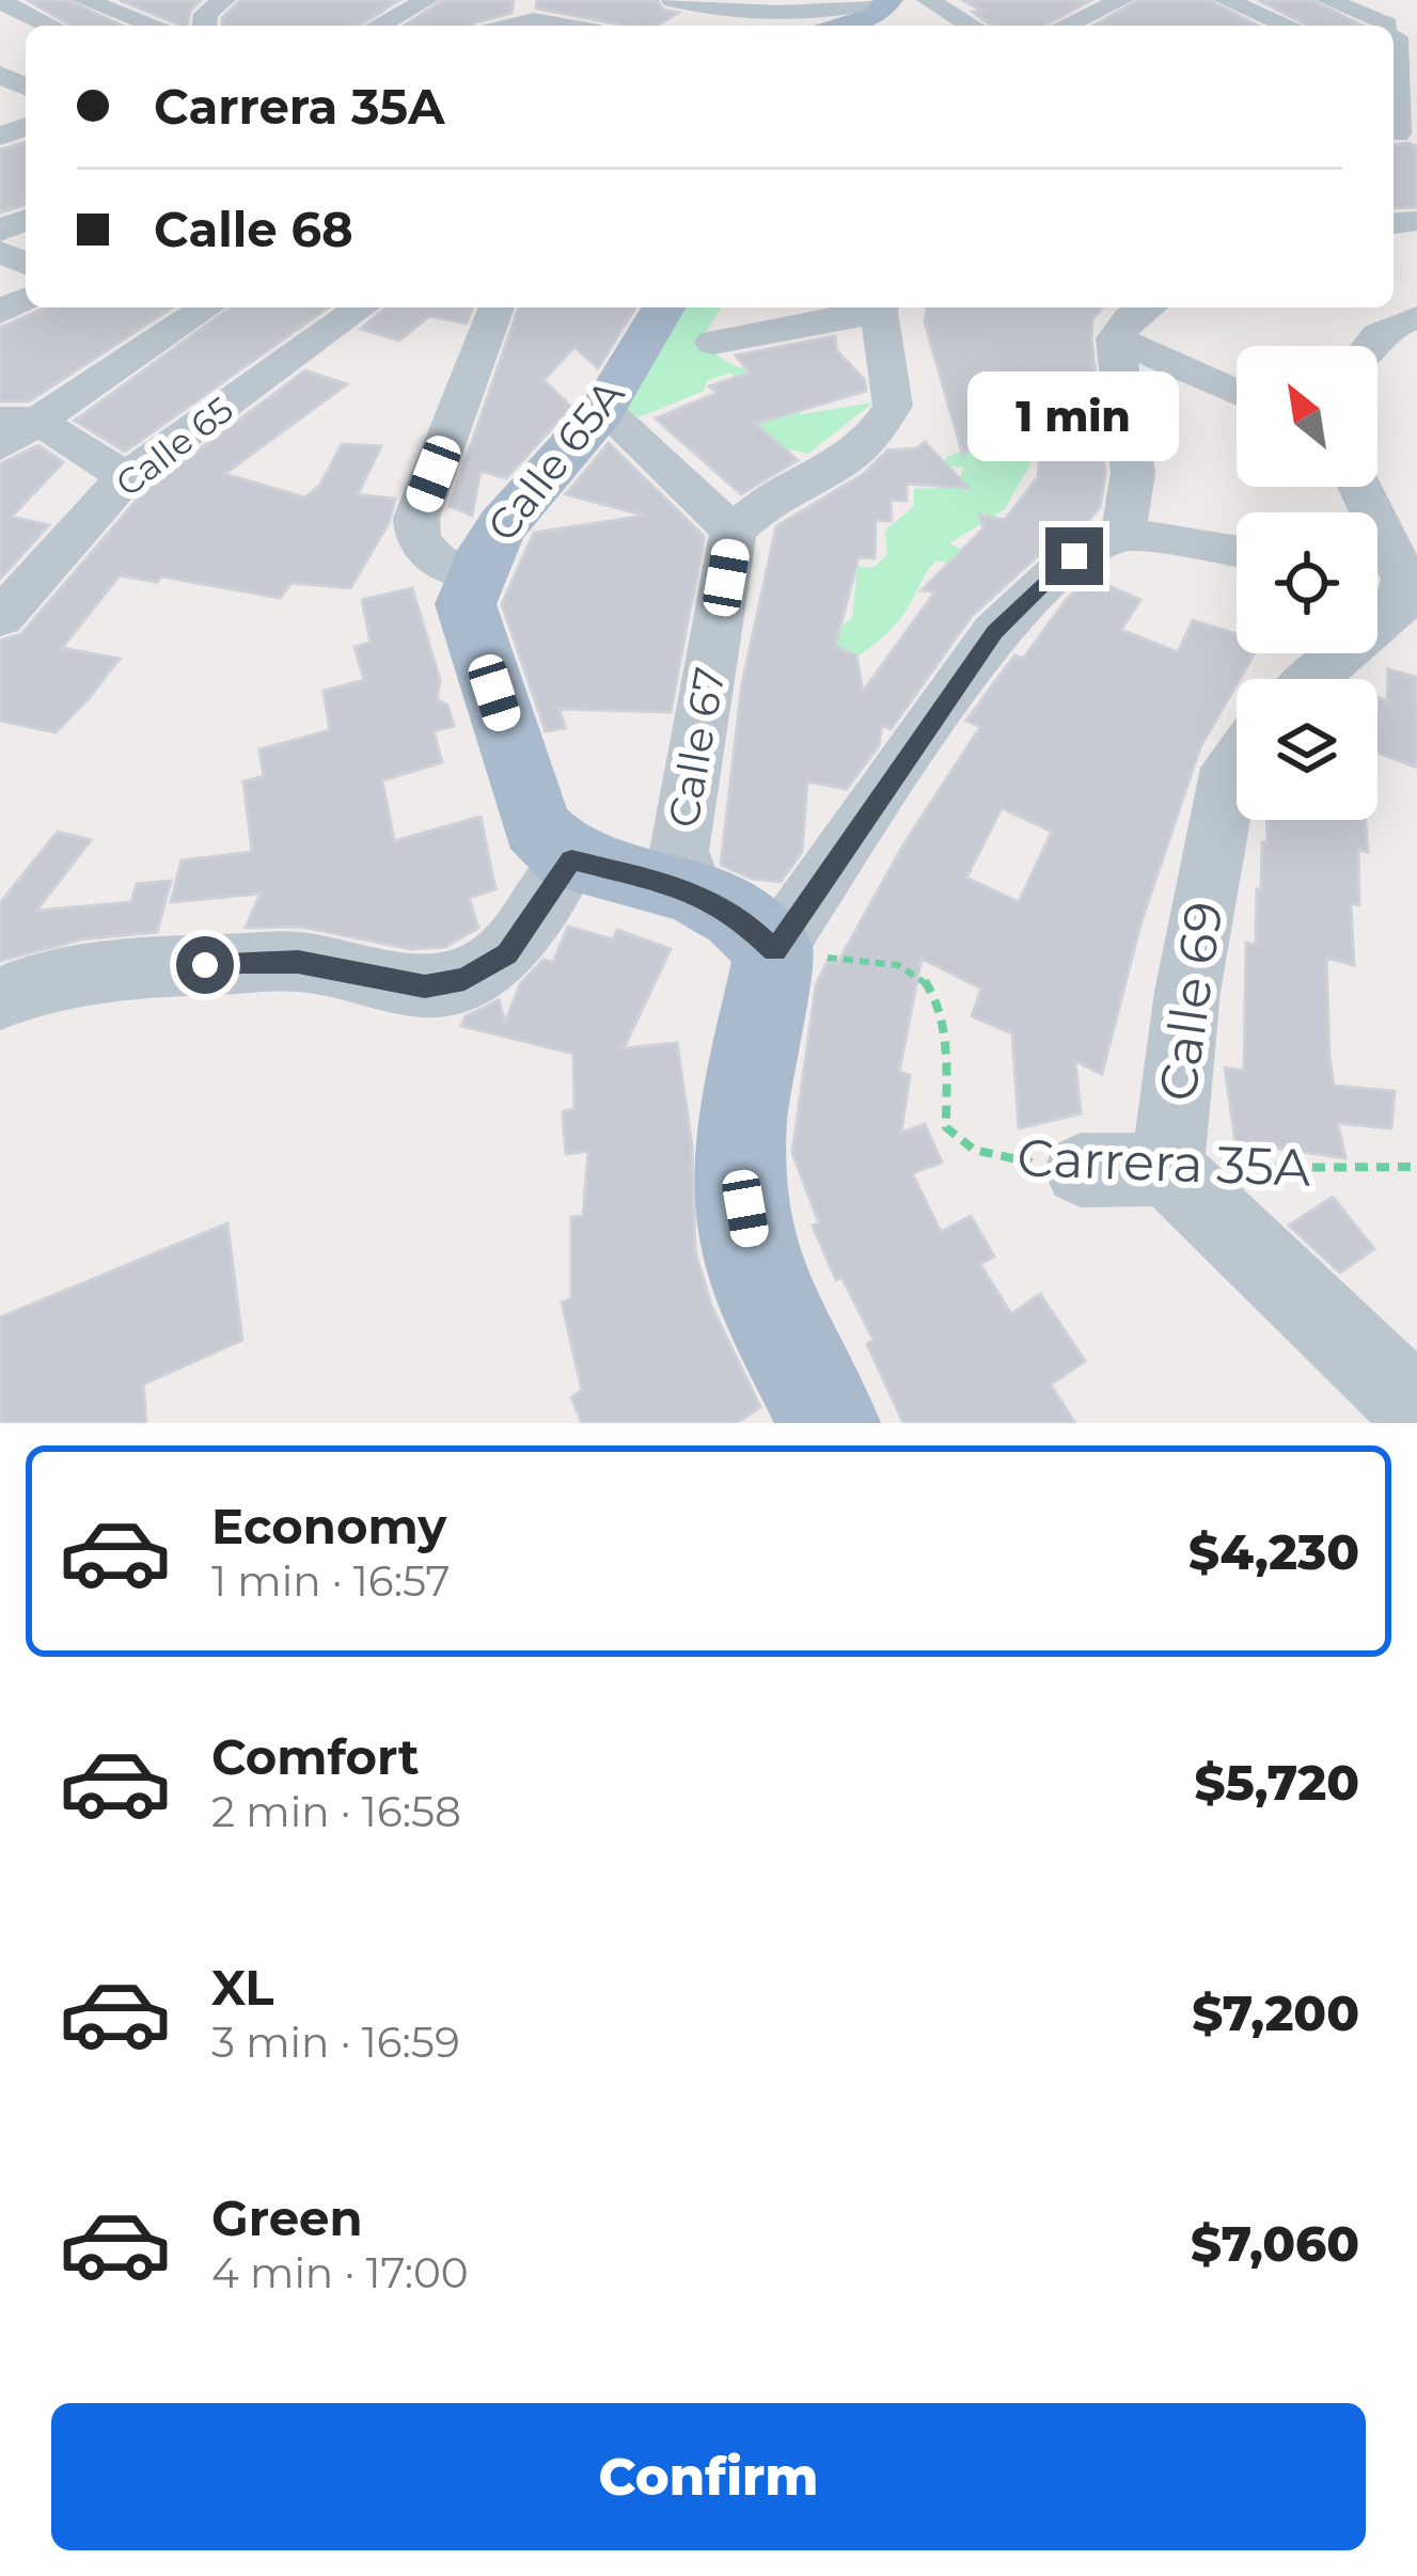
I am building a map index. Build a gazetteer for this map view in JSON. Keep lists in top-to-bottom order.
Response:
{
  "streets": {
    "main road": ["Calle 65A"],
    "street": [
      "Calle 65",
      "Calle 67",
      "Calle 69",
      "Carrera 35A"
    ]
  },
  "crossings": [
    ["Calle 69", "Carrera 35A"]
  ],
  "north": "top left",
  "page": {
    "banner": ["Carrera 35A", "Calle 68"],
    "bubble": "1 min",
    "list": [
      {
        "name": "Economy",
        "note": "1 min · 16:57",
        "value": "$4,230"
      },
      {
        "name": "Comfort",
        "note": "2 min · 16:58",
        "value": "$5,720"
      },
      {
        "name": "XL",
        "note": "3 min · 16:59",
        "value": "$7,200"
      },
      {
        "name": "Green",
        "note": "4 min · 17:00",
        "value": "$7,060"
      }
    ],
    "buttons": "Confirm"
  }
}
